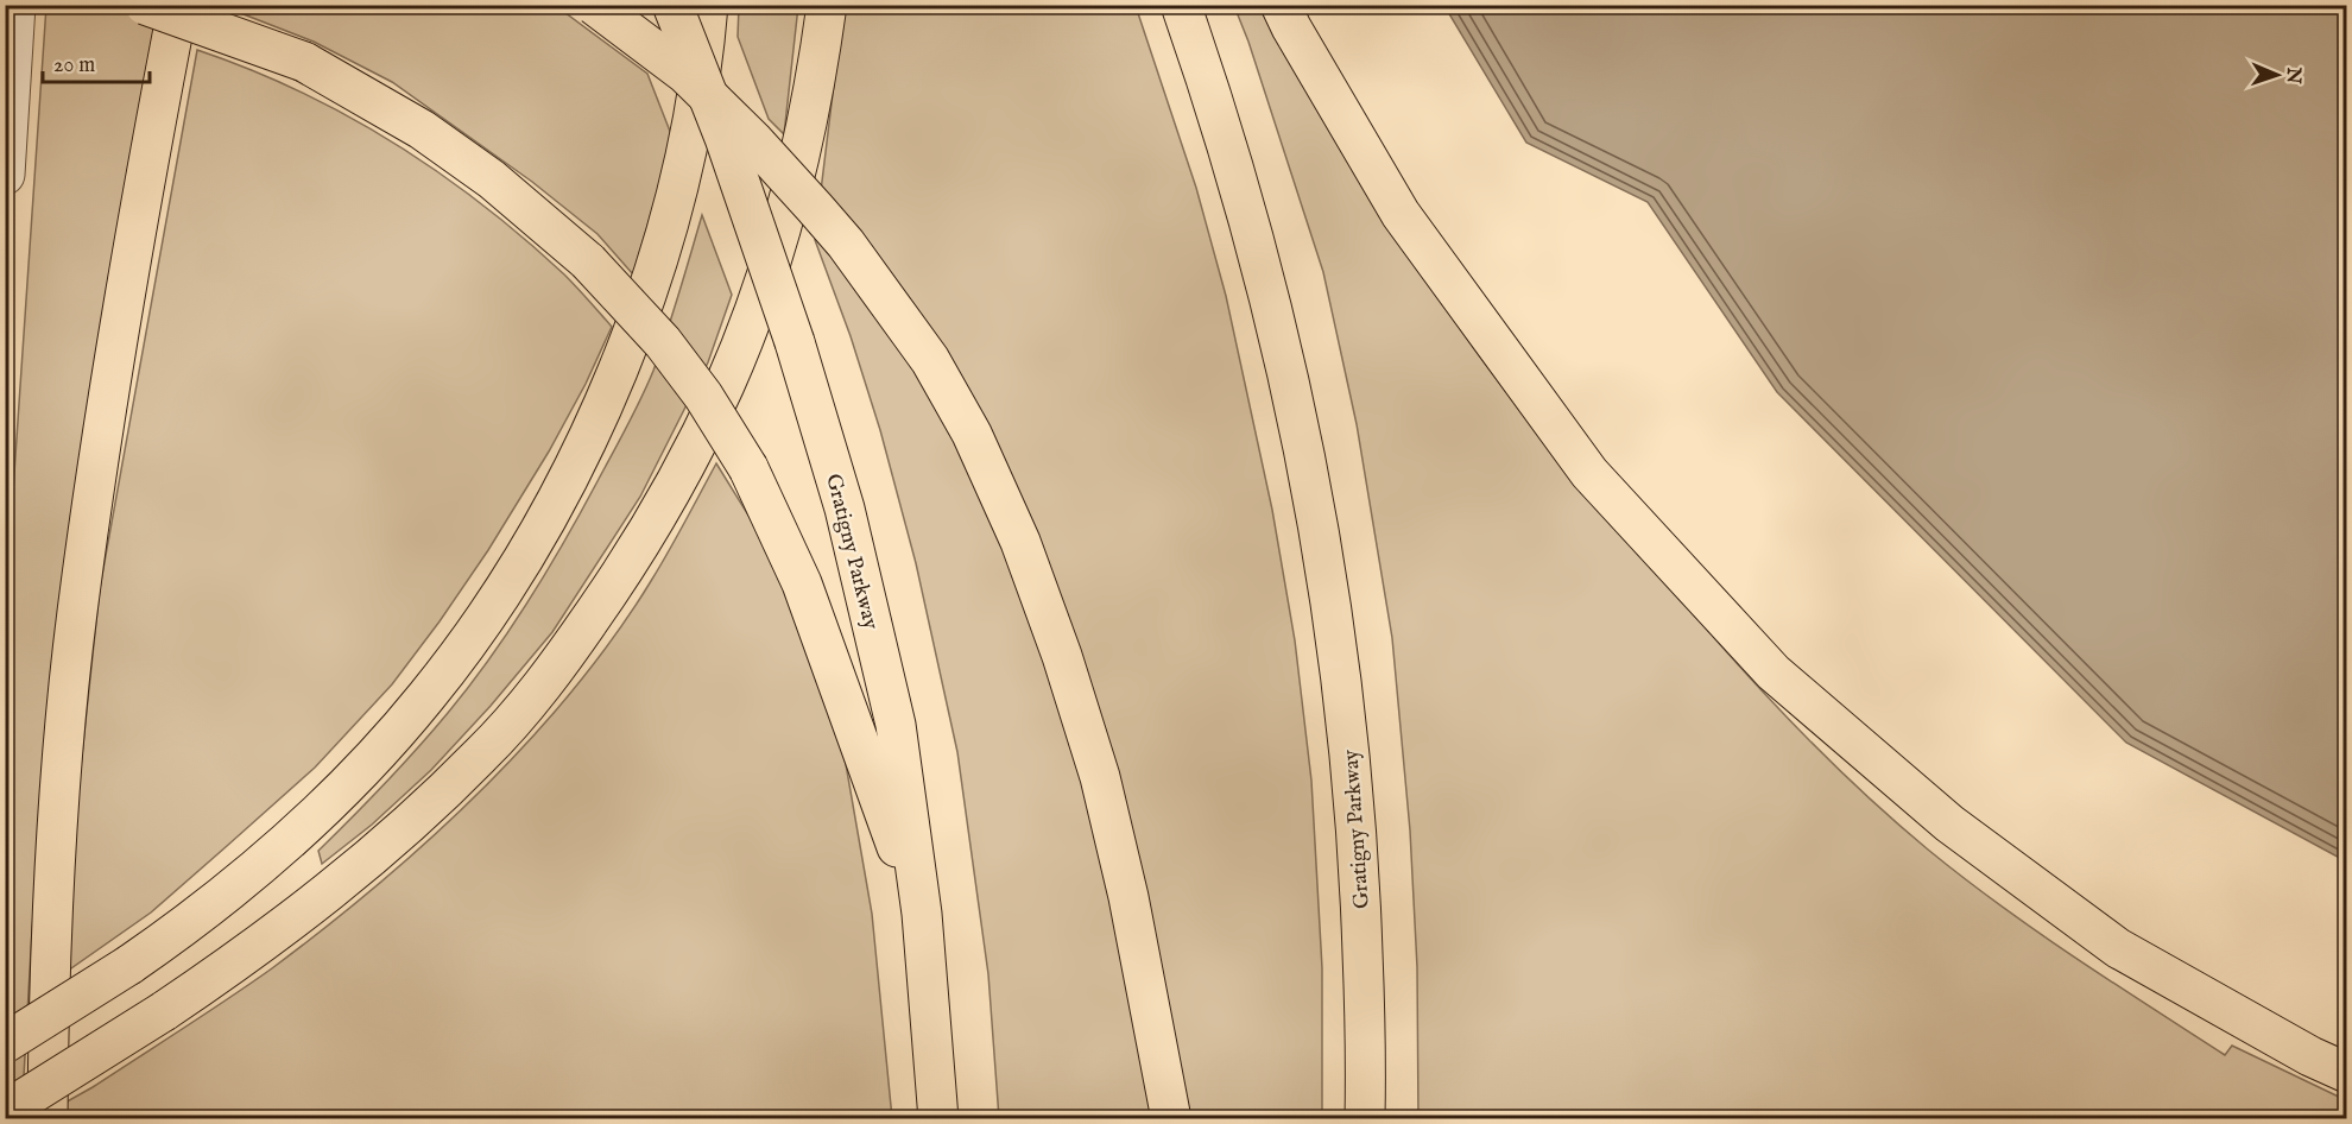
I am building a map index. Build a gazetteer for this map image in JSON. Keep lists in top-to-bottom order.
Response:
{
  "streets": {
    "highway": ["Gratigny Parkway"]
  },
  "scale_bar": "20 m",
  "north": "right"
}
